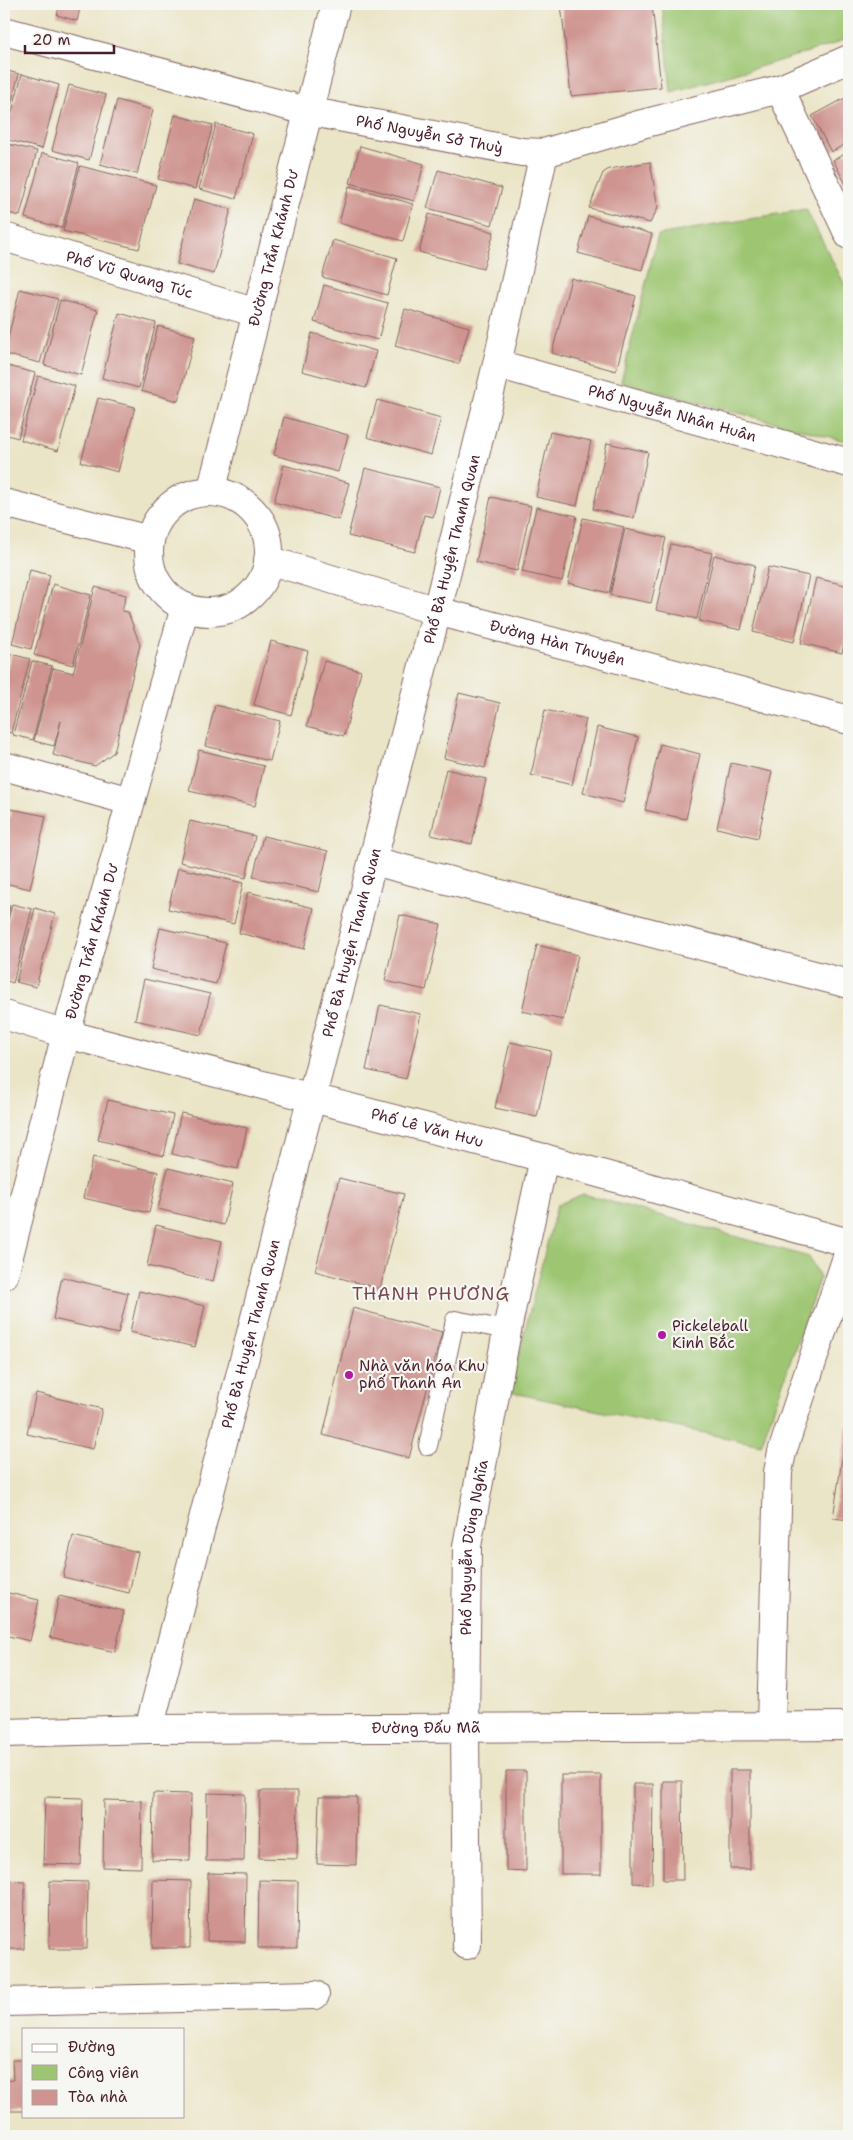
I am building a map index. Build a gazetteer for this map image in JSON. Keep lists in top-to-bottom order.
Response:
{
  "streets": {
    "street": [
      "Phố Nguyễn Sở Thuỳ",
      "Đường Trần Khánh Dư",
      "Phố Vũ Quang Túc",
      "Phố Nguyễn Nhân Huân",
      "Phố Bà Huyện Thanh Quan",
      "Đường Hàn Thuyên",
      "Phố Lê Văn Hưu",
      "Phố Nguyễn Dũng Nghĩa",
      "Đường Đấu Mã"
    ]
  },
  "crossings": [
    ["Phố Nguyễn Sở Thuỳ", "Đường Trần Khánh Dư"],
    ["Phố Nguyễn Sở Thuỳ", "Phố Bà Huyện Thanh Quan"],
    ["Đường Trần Khánh Dư", "Phố Vũ Quang Túc"],
    ["Đường Trần Khánh Dư", "Đường Hàn Thuyên"],
    ["Đường Trần Khánh Dư", "Phố Lê Văn Hưu"],
    ["Phố Nguyễn Nhân Huân", "Phố Bà Huyện Thanh Quan"],
    ["Phố Bà Huyện Thanh Quan", "Đường Hàn Thuyên"],
    ["Phố Bà Huyện Thanh Quan", "Phố Lê Văn Hưu"],
    ["Phố Bà Huyện Thanh Quan", "Đường Đấu Mã"],
    ["Phố Lê Văn Hưu", "Phố Nguyễn Dũng Nghĩa"],
    ["Phố Nguyễn Dũng Nghĩa", "Đường Đấu Mã"]
  ],
  "districts": ["THANH PHƯƠNG"],
  "places": ["Pickeleball Kinh Bắc", "Nhà văn hóa Khu phố Thanh An"],
  "legend": ["Đường", "Công viên", "Tòa nhà"],
  "scale_bar": "20 m"
}
